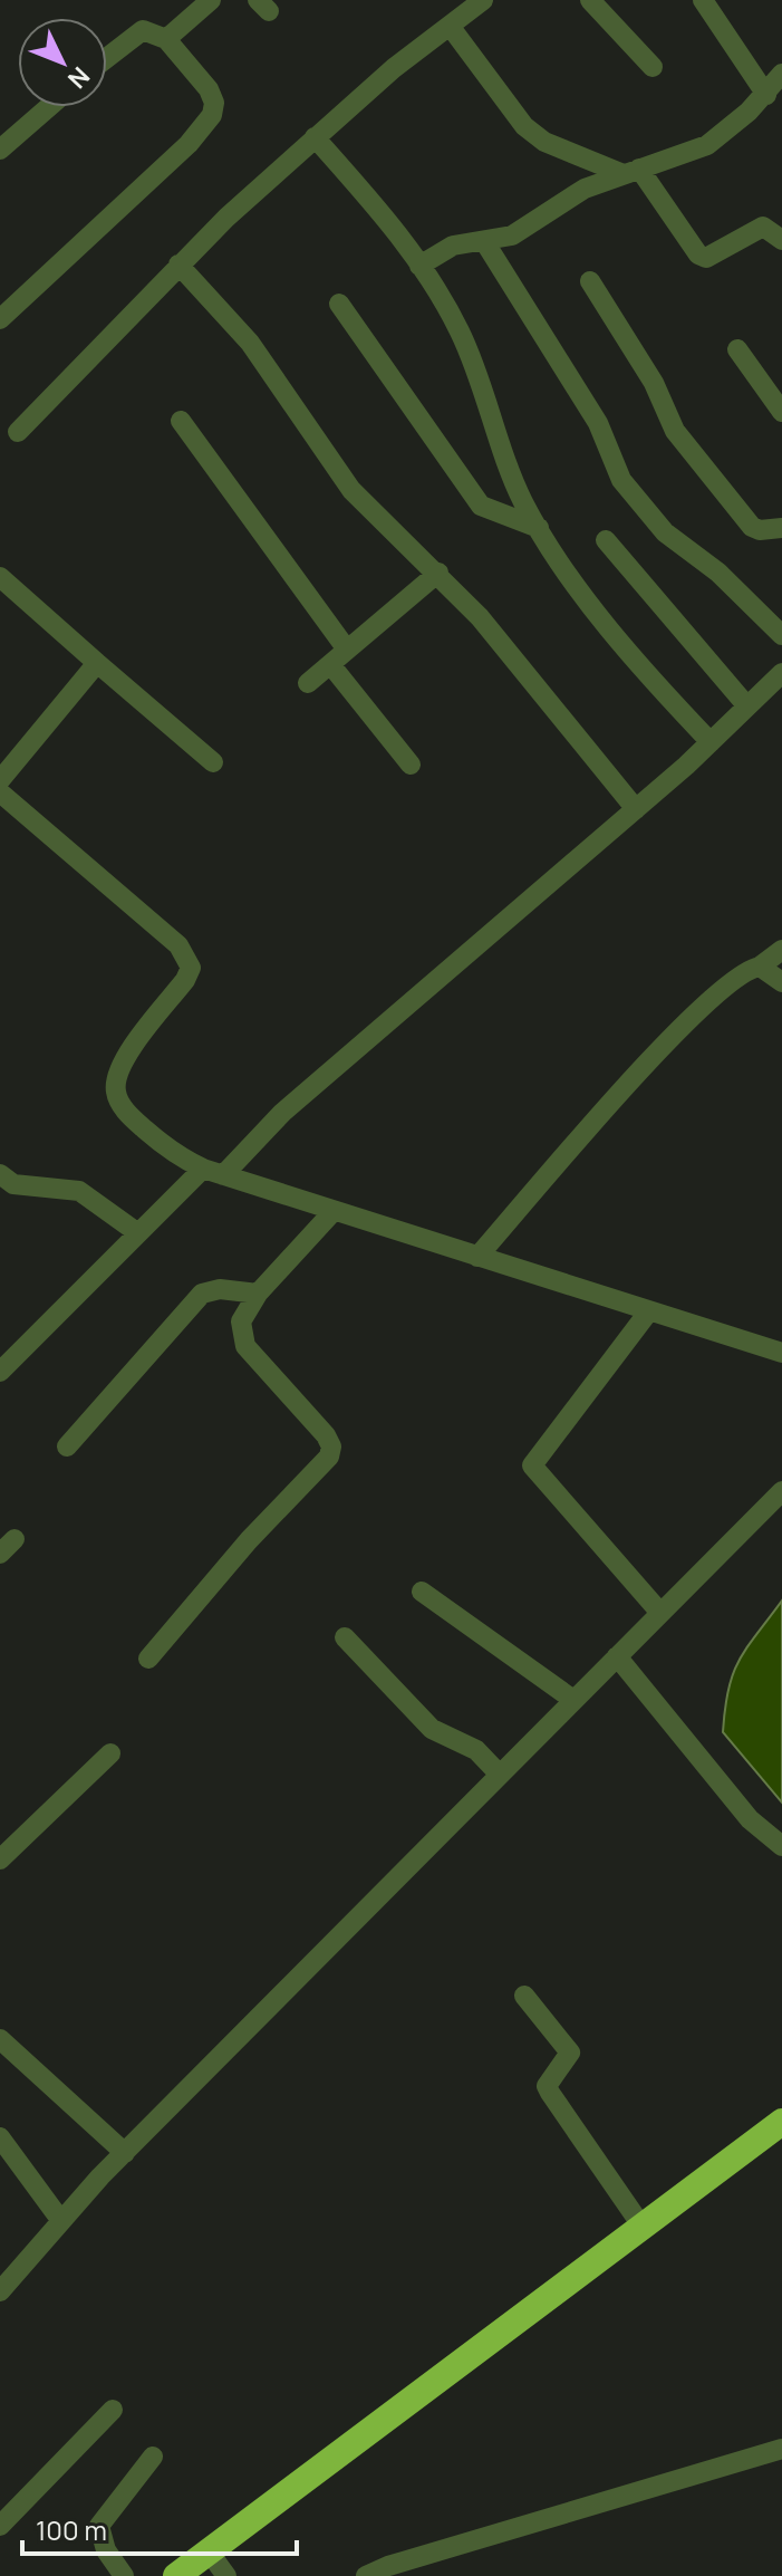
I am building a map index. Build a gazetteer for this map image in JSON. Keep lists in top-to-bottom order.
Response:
{
  "scale_bar": "100 m",
  "north": "bottom right"
}
